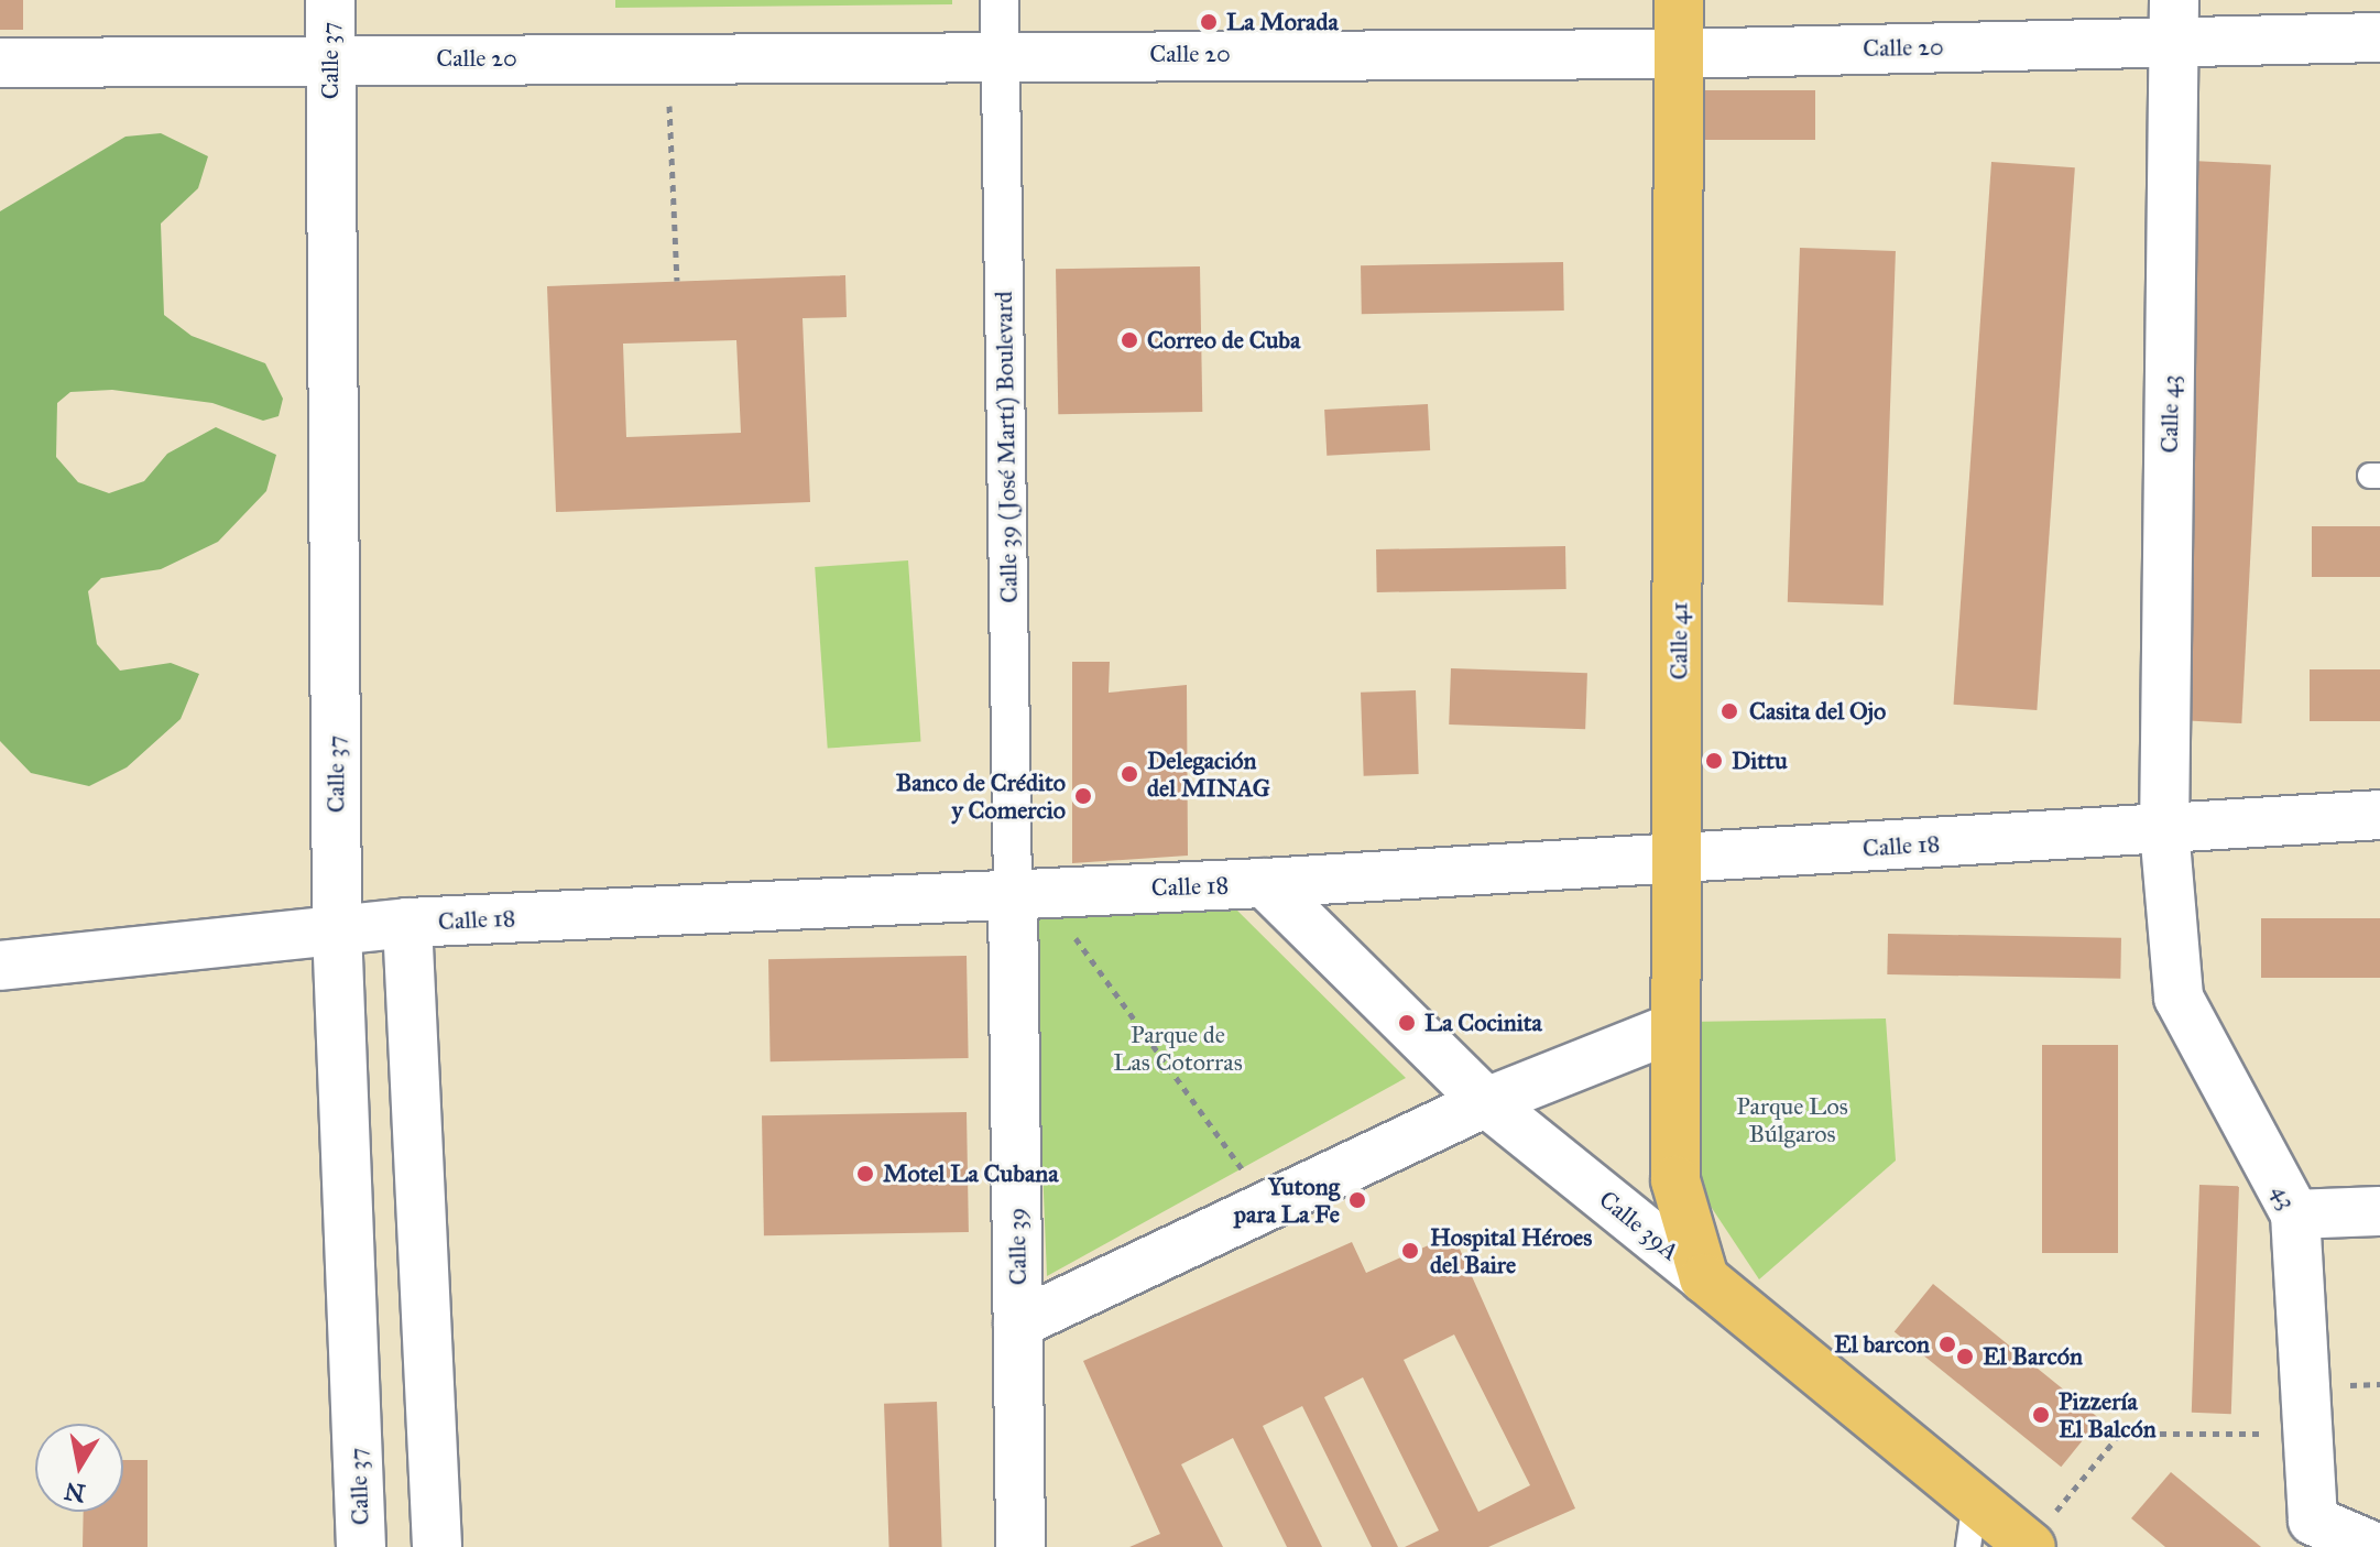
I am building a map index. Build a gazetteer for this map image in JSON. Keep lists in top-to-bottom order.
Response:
{
  "streets": {
    "main road": ["Calle 41", "Calle 39A"],
    "street": [
      "Calle 20",
      "Calle 37",
      "Calle 43",
      "Calle 39 (José Martí) Boulevard",
      "Calle 18",
      "43",
      "Calle 39"
    ]
  },
  "crossings": [
    ["Calle 20", "Calle 37"],
    ["Calle 20", "Calle 43"],
    ["Calle 20", "Calle 39 (José Martí) Boulevard"],
    ["Calle 20", "Calle 41"],
    ["Calle 37", "Calle 18"],
    ["Calle 43", "Calle 18"],
    ["Calle 43", "43"],
    ["Calle 39 (José Martí) Boulevard", "Calle 18"],
    ["Calle 39 (José Martí) Boulevard", "Calle 39"],
    ["Calle 41", "Calle 18"],
    ["Calle 41", "Calle 39A"],
    ["Calle 18", "43"],
    ["Calle 18", "Calle 39A"],
    ["Calle 18", "Calle 39"]
  ],
  "parks": ["Parque de Las Cotorras", "Parque Los Búlgaros"],
  "places": [
    "La Morada",
    "Correo de Cuba",
    "Casita del Ojo",
    "Dittu",
    "Delegación del MINAG",
    "Banco de Crédito y Comercio",
    "La Cocinita",
    "Motel La Cubana",
    "Yutong para La Fe",
    "Hospital Héroes del Baire",
    "El barcon",
    "El Barcón",
    "Pizzería El Balcón"
  ],
  "north": "bottom"
}
